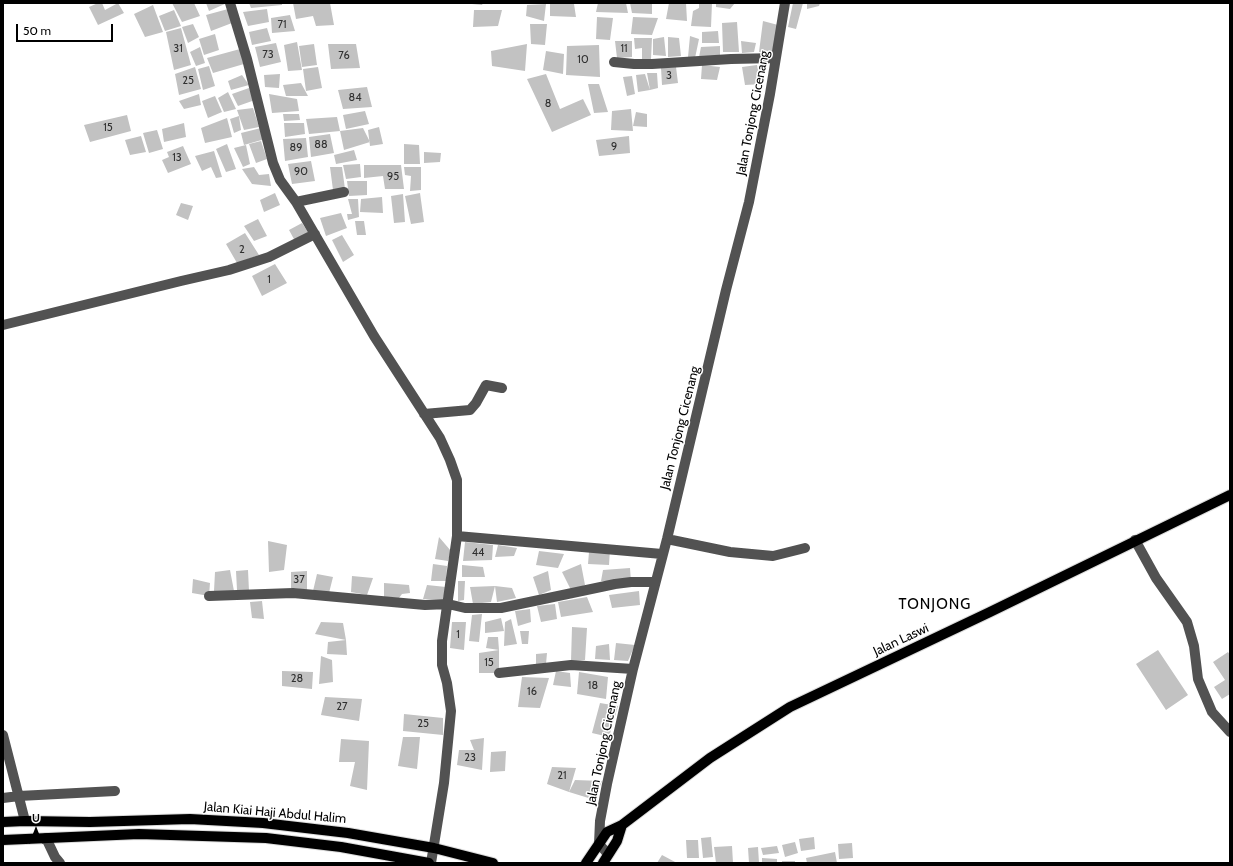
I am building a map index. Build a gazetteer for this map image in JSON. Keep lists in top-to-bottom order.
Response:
{
  "streets": {
    "main road": ["Jalan Laswi", "Jalan Kiai Haji Abdul Halim"],
    "street": ["Jalan Tonjong Cicenang"]
  },
  "crossings": [
    ["Jalan Tonjong Cicenang", "Jalan Laswi"]
  ],
  "districts": ["TONJONG"],
  "house_numbers": [
    "71",
    "31",
    "11",
    "73",
    "76",
    "10",
    "3",
    "25",
    "84",
    "8",
    "15",
    "88",
    "9",
    "89",
    "13",
    "90",
    "95",
    "2",
    "1",
    "44",
    "37",
    "1",
    "15",
    "28",
    "18",
    "16",
    "27",
    "25",
    "23",
    "21"
  ],
  "scale_bar": "50 m",
  "north": "top"
}
